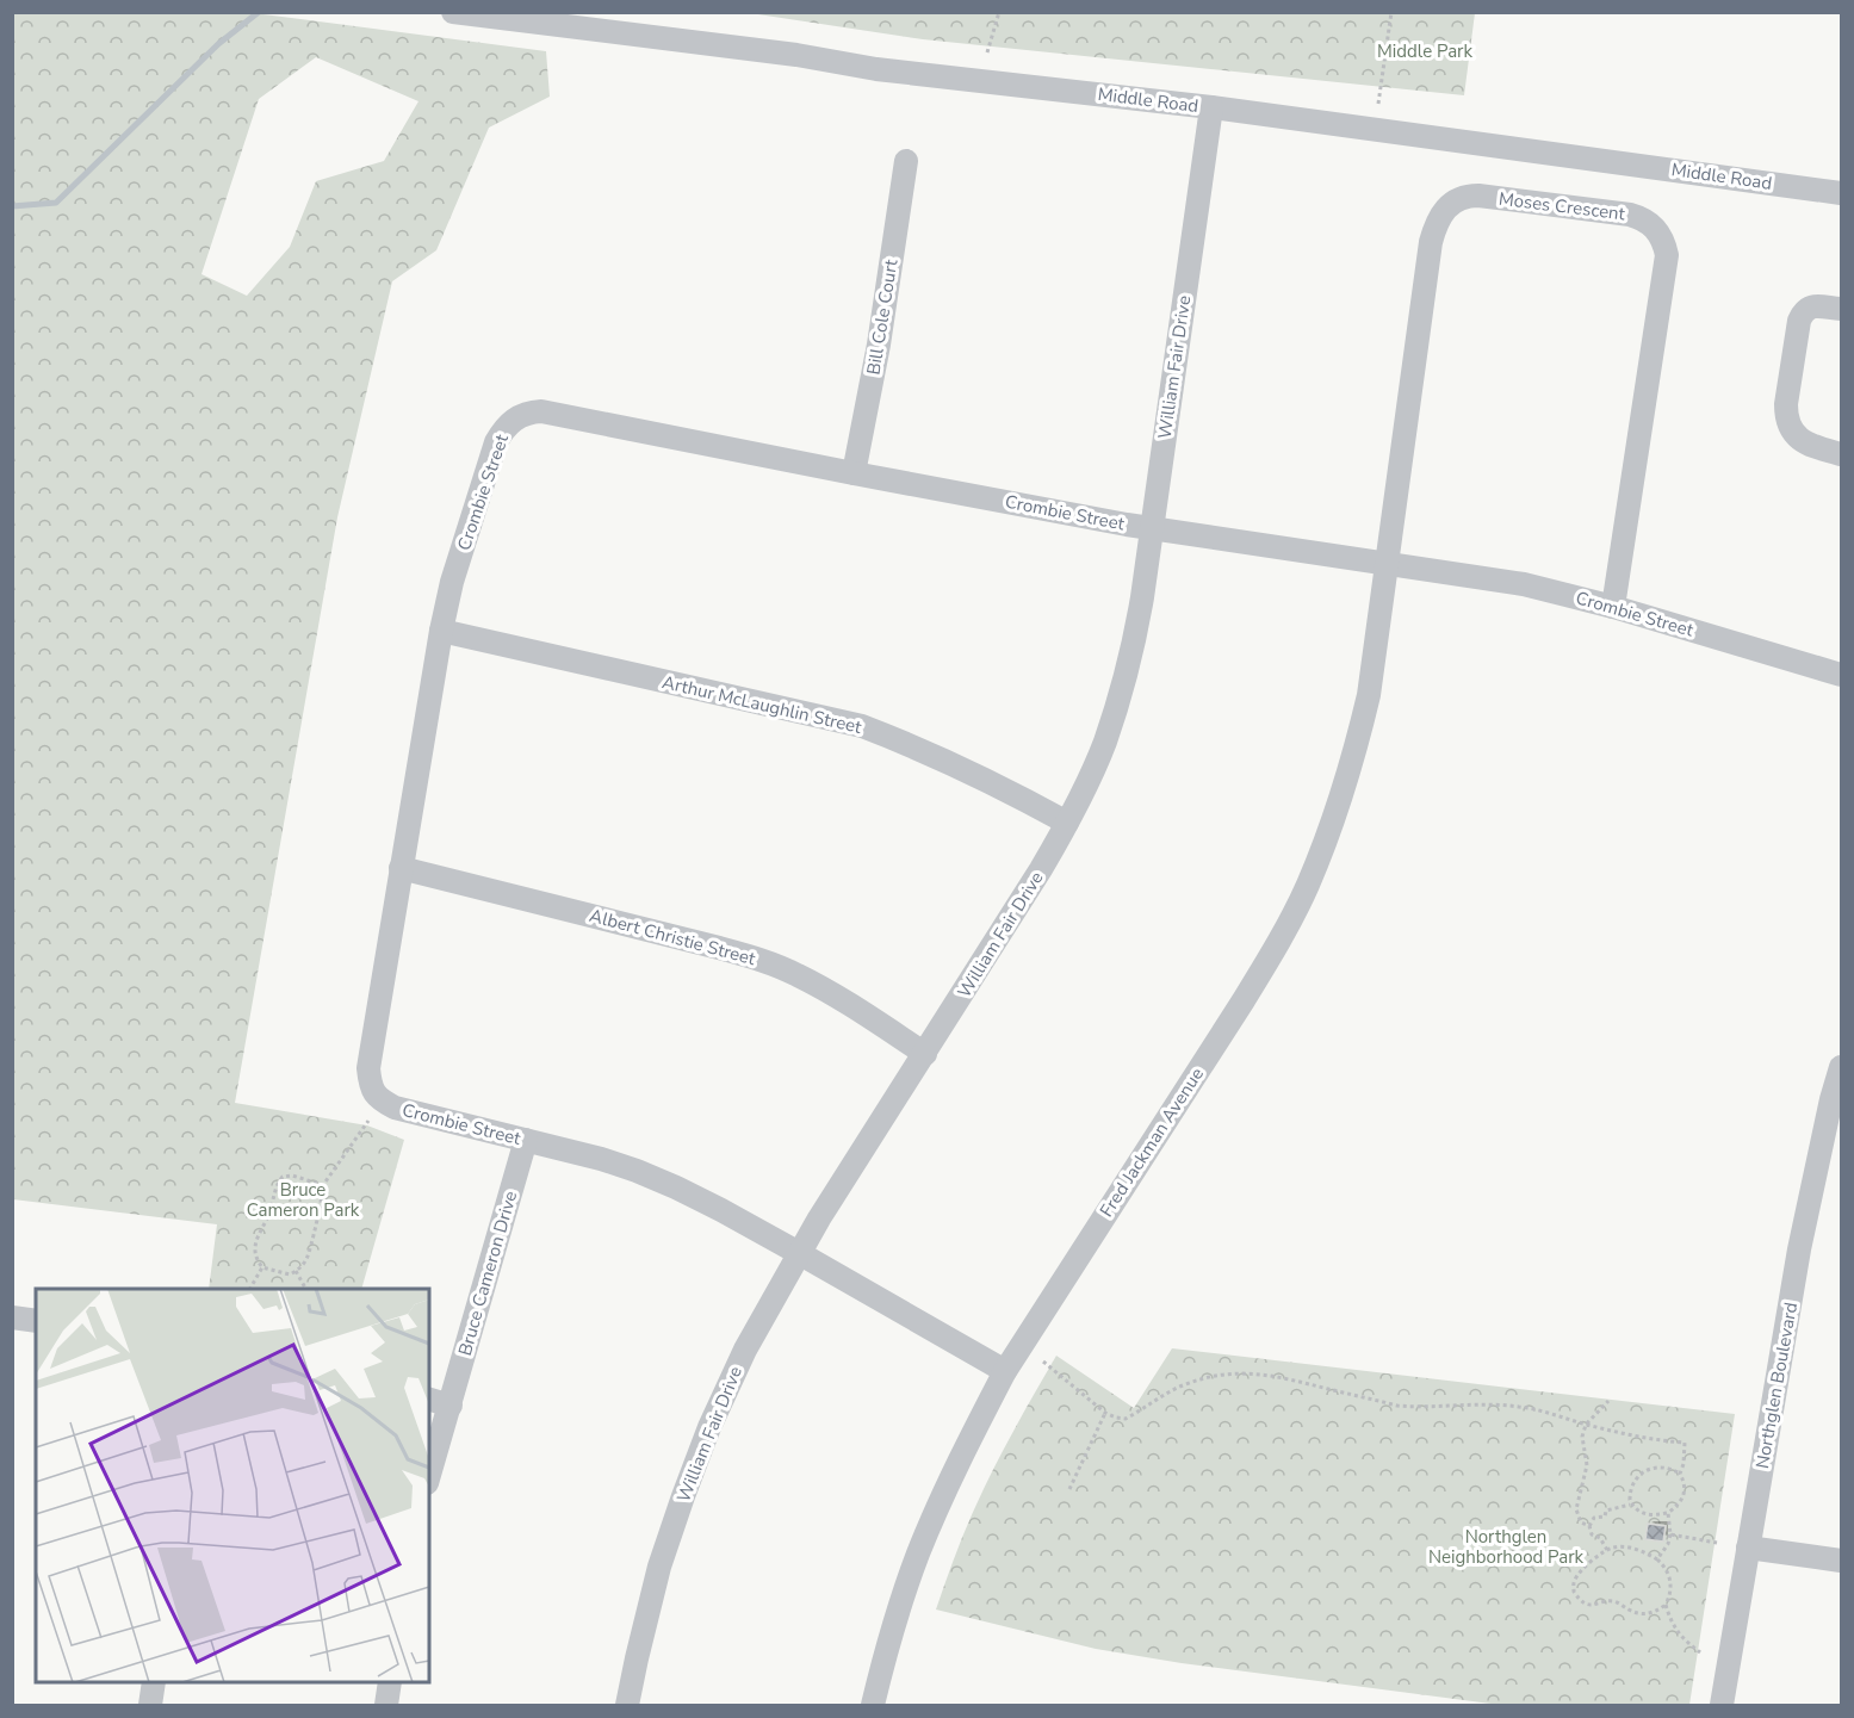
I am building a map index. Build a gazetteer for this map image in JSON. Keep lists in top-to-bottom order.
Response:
{
  "streets": {
    "street": [
      "Middle Road",
      "Moses Crescent",
      "Bill Cole Court",
      "William Fair Drive",
      "Crombie Street",
      "Arthur McLaughlin Street",
      "Albert Christie Street",
      "Fred Jackman Avenue",
      "Bruce Cameron Drive",
      "Northglen Boulevard"
    ]
  },
  "crossings": [
    ["Middle Road", "William Fair Drive"],
    ["Moses Crescent", "Crombie Street"],
    ["Moses Crescent", "Fred Jackman Avenue"],
    ["Bill Cole Court", "Crombie Street"],
    ["William Fair Drive", "Crombie Street"],
    ["William Fair Drive", "Arthur McLaughlin Street"],
    ["William Fair Drive", "Albert Christie Street"],
    ["Crombie Street", "Arthur McLaughlin Street"],
    ["Crombie Street", "Albert Christie Street"],
    ["Crombie Street", "Fred Jackman Avenue"],
    ["Crombie Street", "Bruce Cameron Drive"]
  ],
  "parks": ["Middle Park", "Bruce Cameron Park", "Northglen Neighborhood Park"]
}
